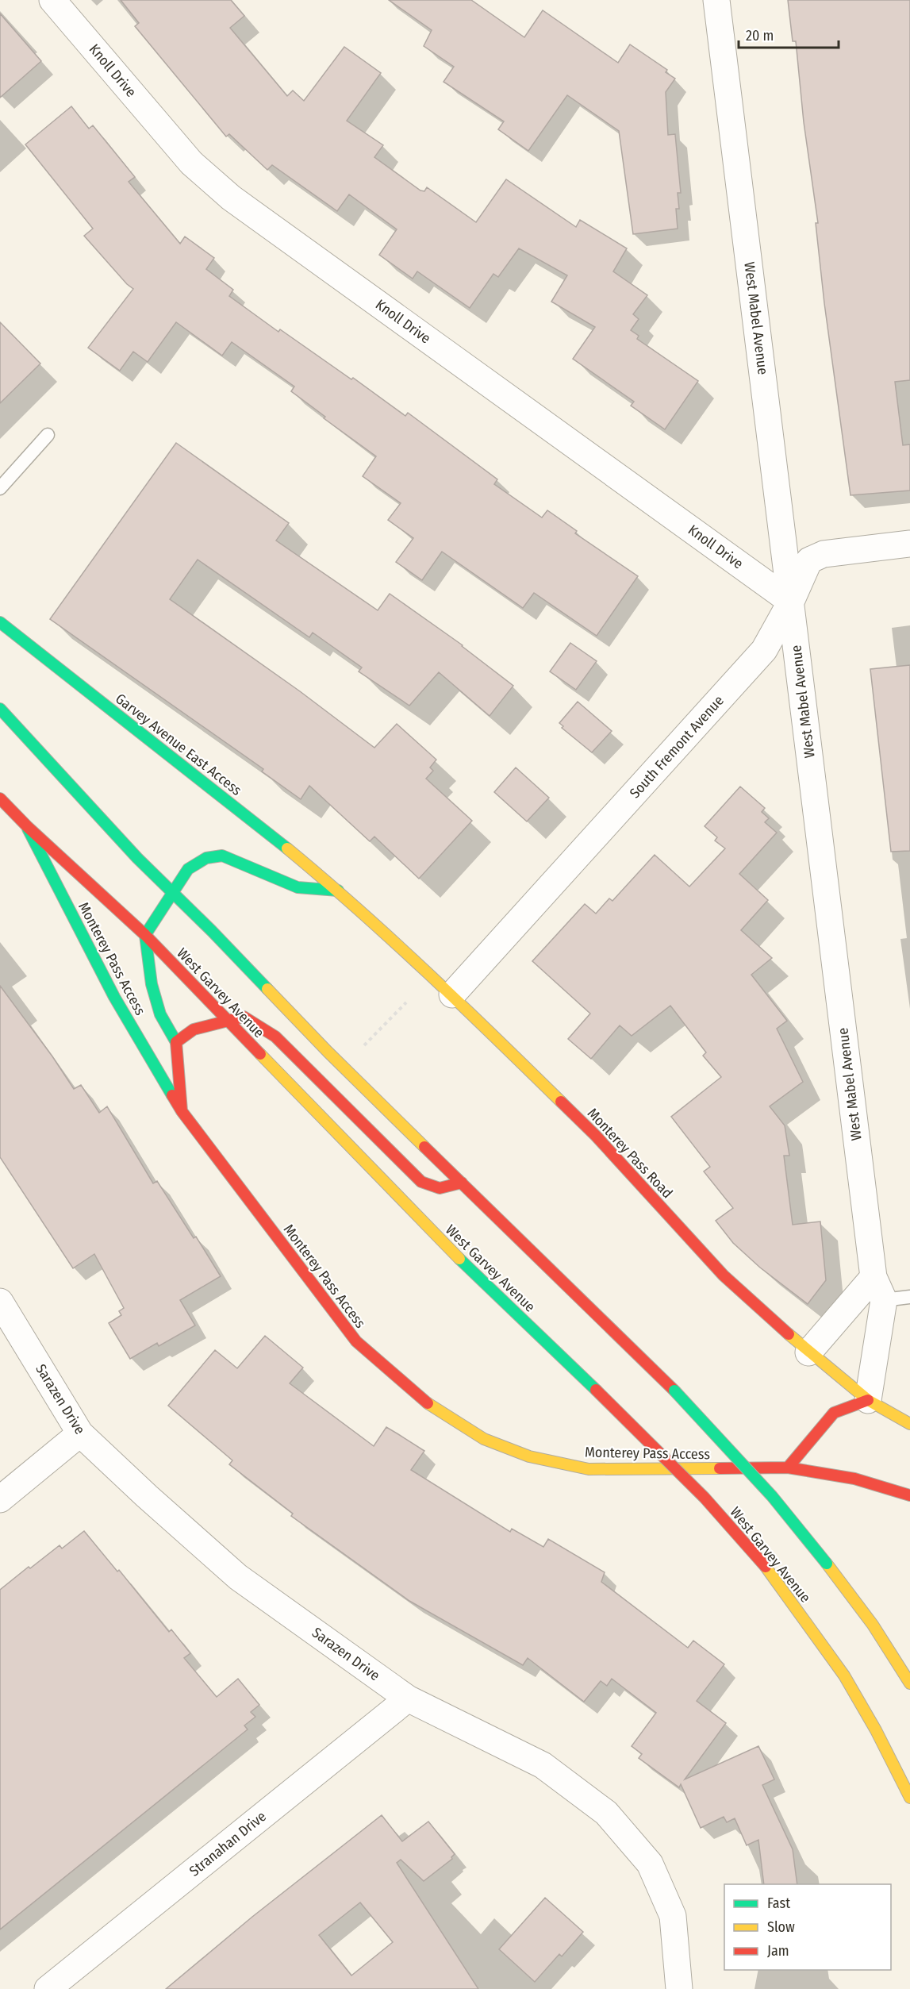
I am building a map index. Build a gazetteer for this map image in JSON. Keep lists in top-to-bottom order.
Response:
{
  "streets": {
    "main road": [
      "Garvey Avenue East Access",
      "Monterey Pass Access",
      "West Garvey Avenue",
      "Monterey Pass Road"
    ],
    "street": [
      "Knoll Drive",
      "West Mabel Avenue",
      "South Fremont Avenue",
      "Sarazen Drive",
      "Stranahan Drive"
    ]
  },
  "crossings": [
    ["Knoll Drive", "West Mabel Avenue"],
    ["Knoll Drive", "South Fremont Avenue"],
    ["West Mabel Avenue", "South Fremont Avenue"],
    ["West Mabel Avenue", "Monterey Pass Road"],
    ["Garvey Avenue East Access", "Monterey Pass Road"],
    ["South Fremont Avenue", "Monterey Pass Road"],
    ["Monterey Pass Access", "West Garvey Avenue"],
    ["Sarazen Drive", "Stranahan Drive"]
  ],
  "legend": ["Fast", "Slow", "Jam"],
  "scale_bar": "20 m"
}
